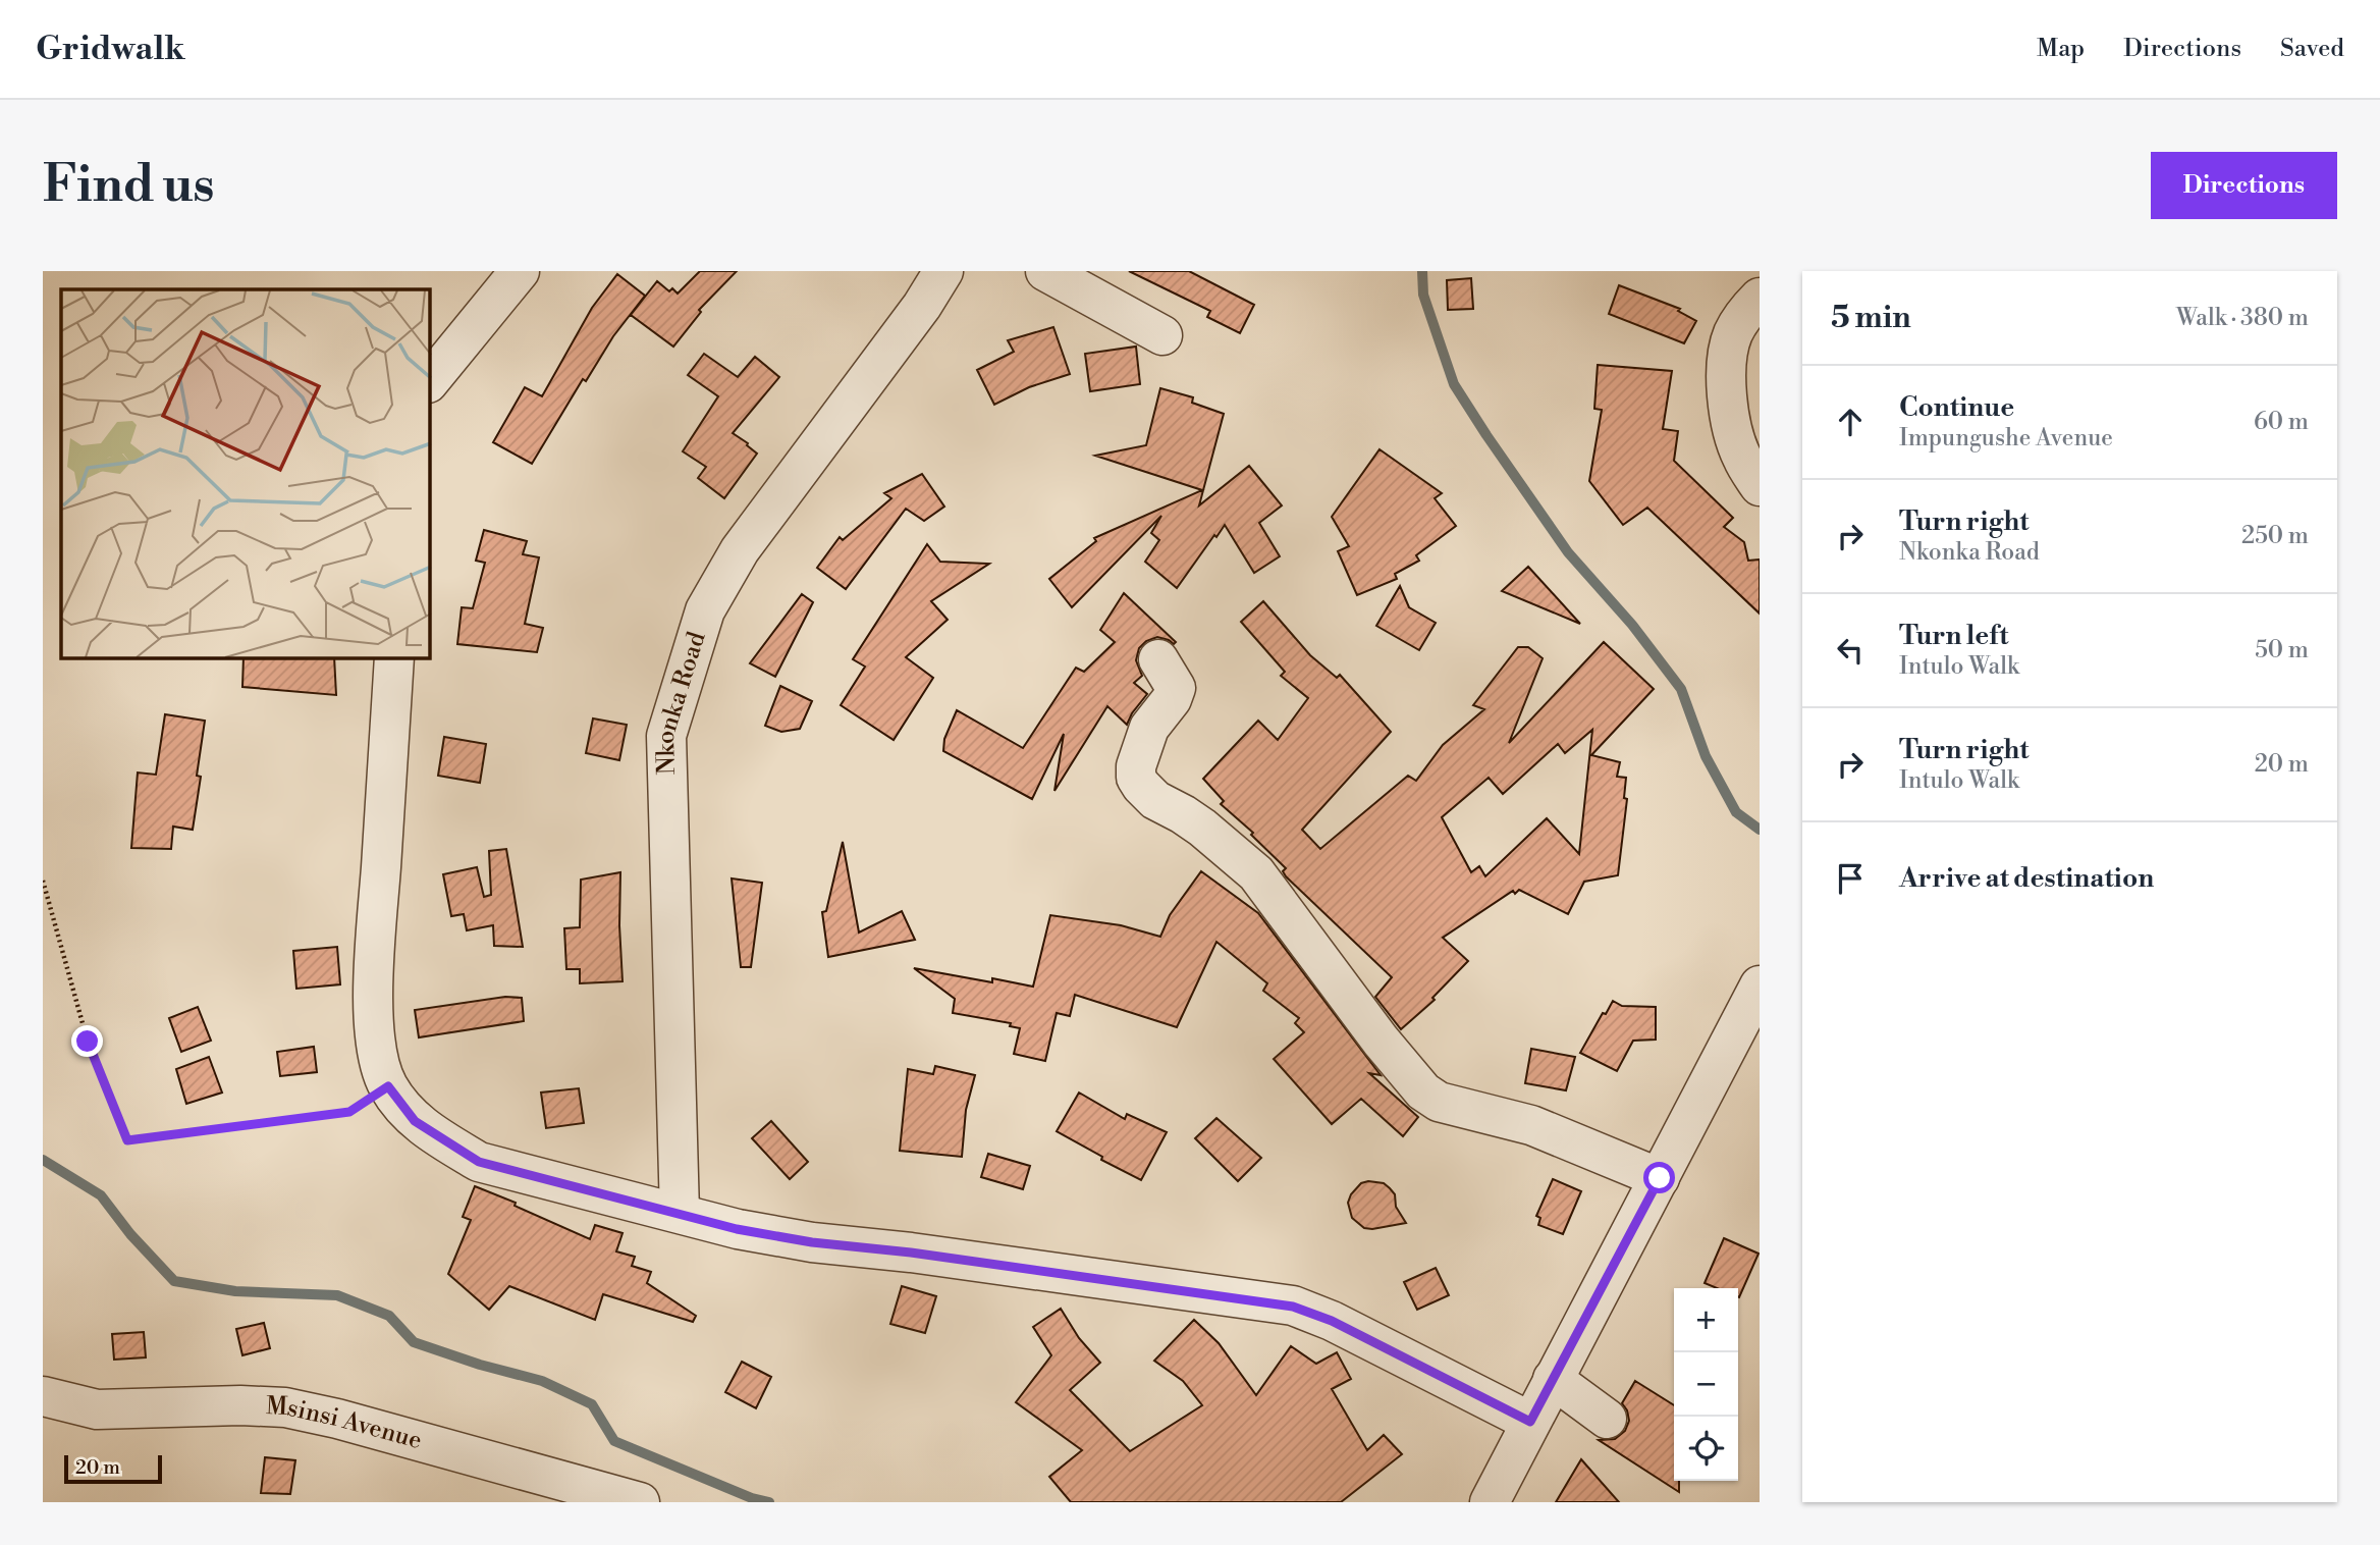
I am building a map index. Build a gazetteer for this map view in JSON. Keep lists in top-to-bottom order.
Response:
{
  "streets": {
    "street": ["Nkonka Road", "Msinsi Avenue"]
  },
  "scale_bar": "20 m",
  "page": {
    "header": "Gridwalk",
    "nav": ["Map", "Directions", "Saved"],
    "buttons": "Directions",
    "title": "Find us",
    "heading": ["5 min", "Walk · 380 m"],
    "list": [
      ["Continue", "Impungushe Avenue", "60 m"],
      ["Turn right", "Nkonka Road", "250 m"],
      ["Turn left", "Intulo Walk", "50 m"],
      ["Turn right", "Intulo Walk", "20 m"],
      "Arrive at destination"
    ],
    "map_buttons": ["+", "−"],
    "scale": "20 m"
  }
}
